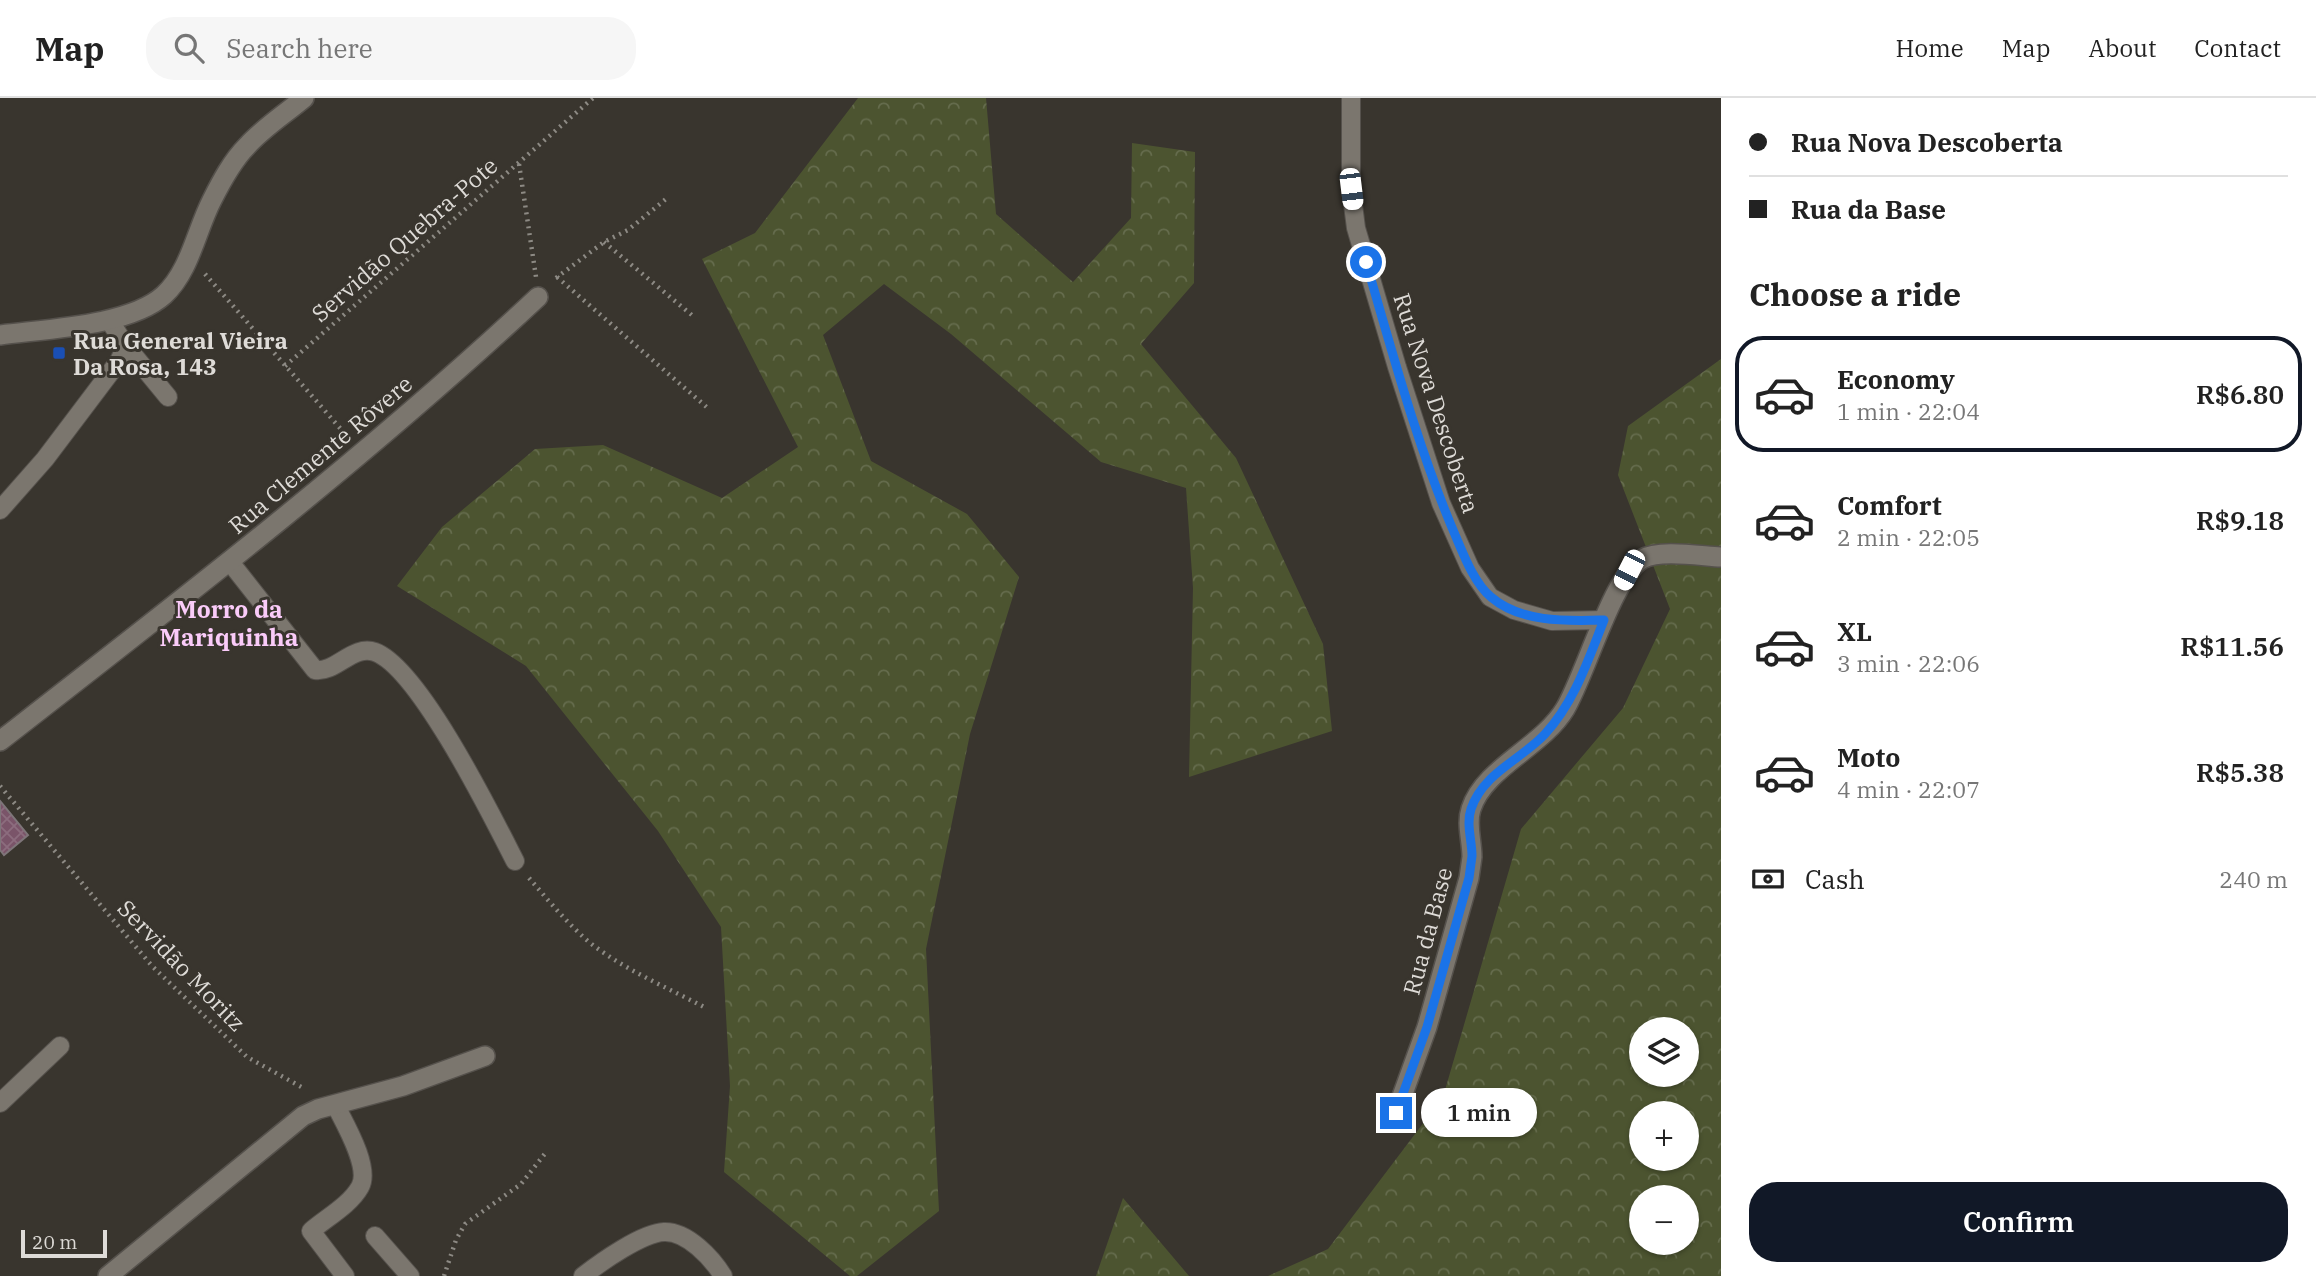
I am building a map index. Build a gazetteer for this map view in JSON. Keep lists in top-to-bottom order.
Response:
{
  "streets": {
    "street": ["Rua Clemente Rôvere", "Rua da Base"],
    "lane": ["Rua Nova Descoberta"],
    "path": ["Servidão Quebra-Pote", "Servidão Moritz"]
  },
  "crossings": [
    ["Rua Nova Descoberta", "Rua da Base"]
  ],
  "districts": ["Morro da Mariquinha"],
  "places": {
    "transit": ["Rua General Vieira Da Rosa, 143"]
  },
  "scale_bar": "20 m",
  "page": {
    "header": "Map",
    "search": "Search here",
    "nav": [
      "Home",
      "Map",
      "About",
      "Contact"
    ],
    "banner": ["Rua Nova Descoberta", "Rua da Base"],
    "heading": "Choose a ride",
    "list": [
      {
        "name": "Economy",
        "note": "1 min · 22:04",
        "value": "R$6.80"
      },
      {
        "name": "Comfort",
        "note": "2 min · 22:05",
        "value": "R$9.18"
      },
      {
        "name": "XL",
        "note": "3 min · 22:06",
        "value": "R$11.56"
      },
      {
        "name": "Moto",
        "note": "4 min · 22:07",
        "value": "R$5.38"
      }
    ],
    "pay": ["Cash", "240 m"],
    "map_buttons": ["+", "−"],
    "bubble": "1 min",
    "buttons": "Confirm",
    "scale": "20 m"
  }
}
